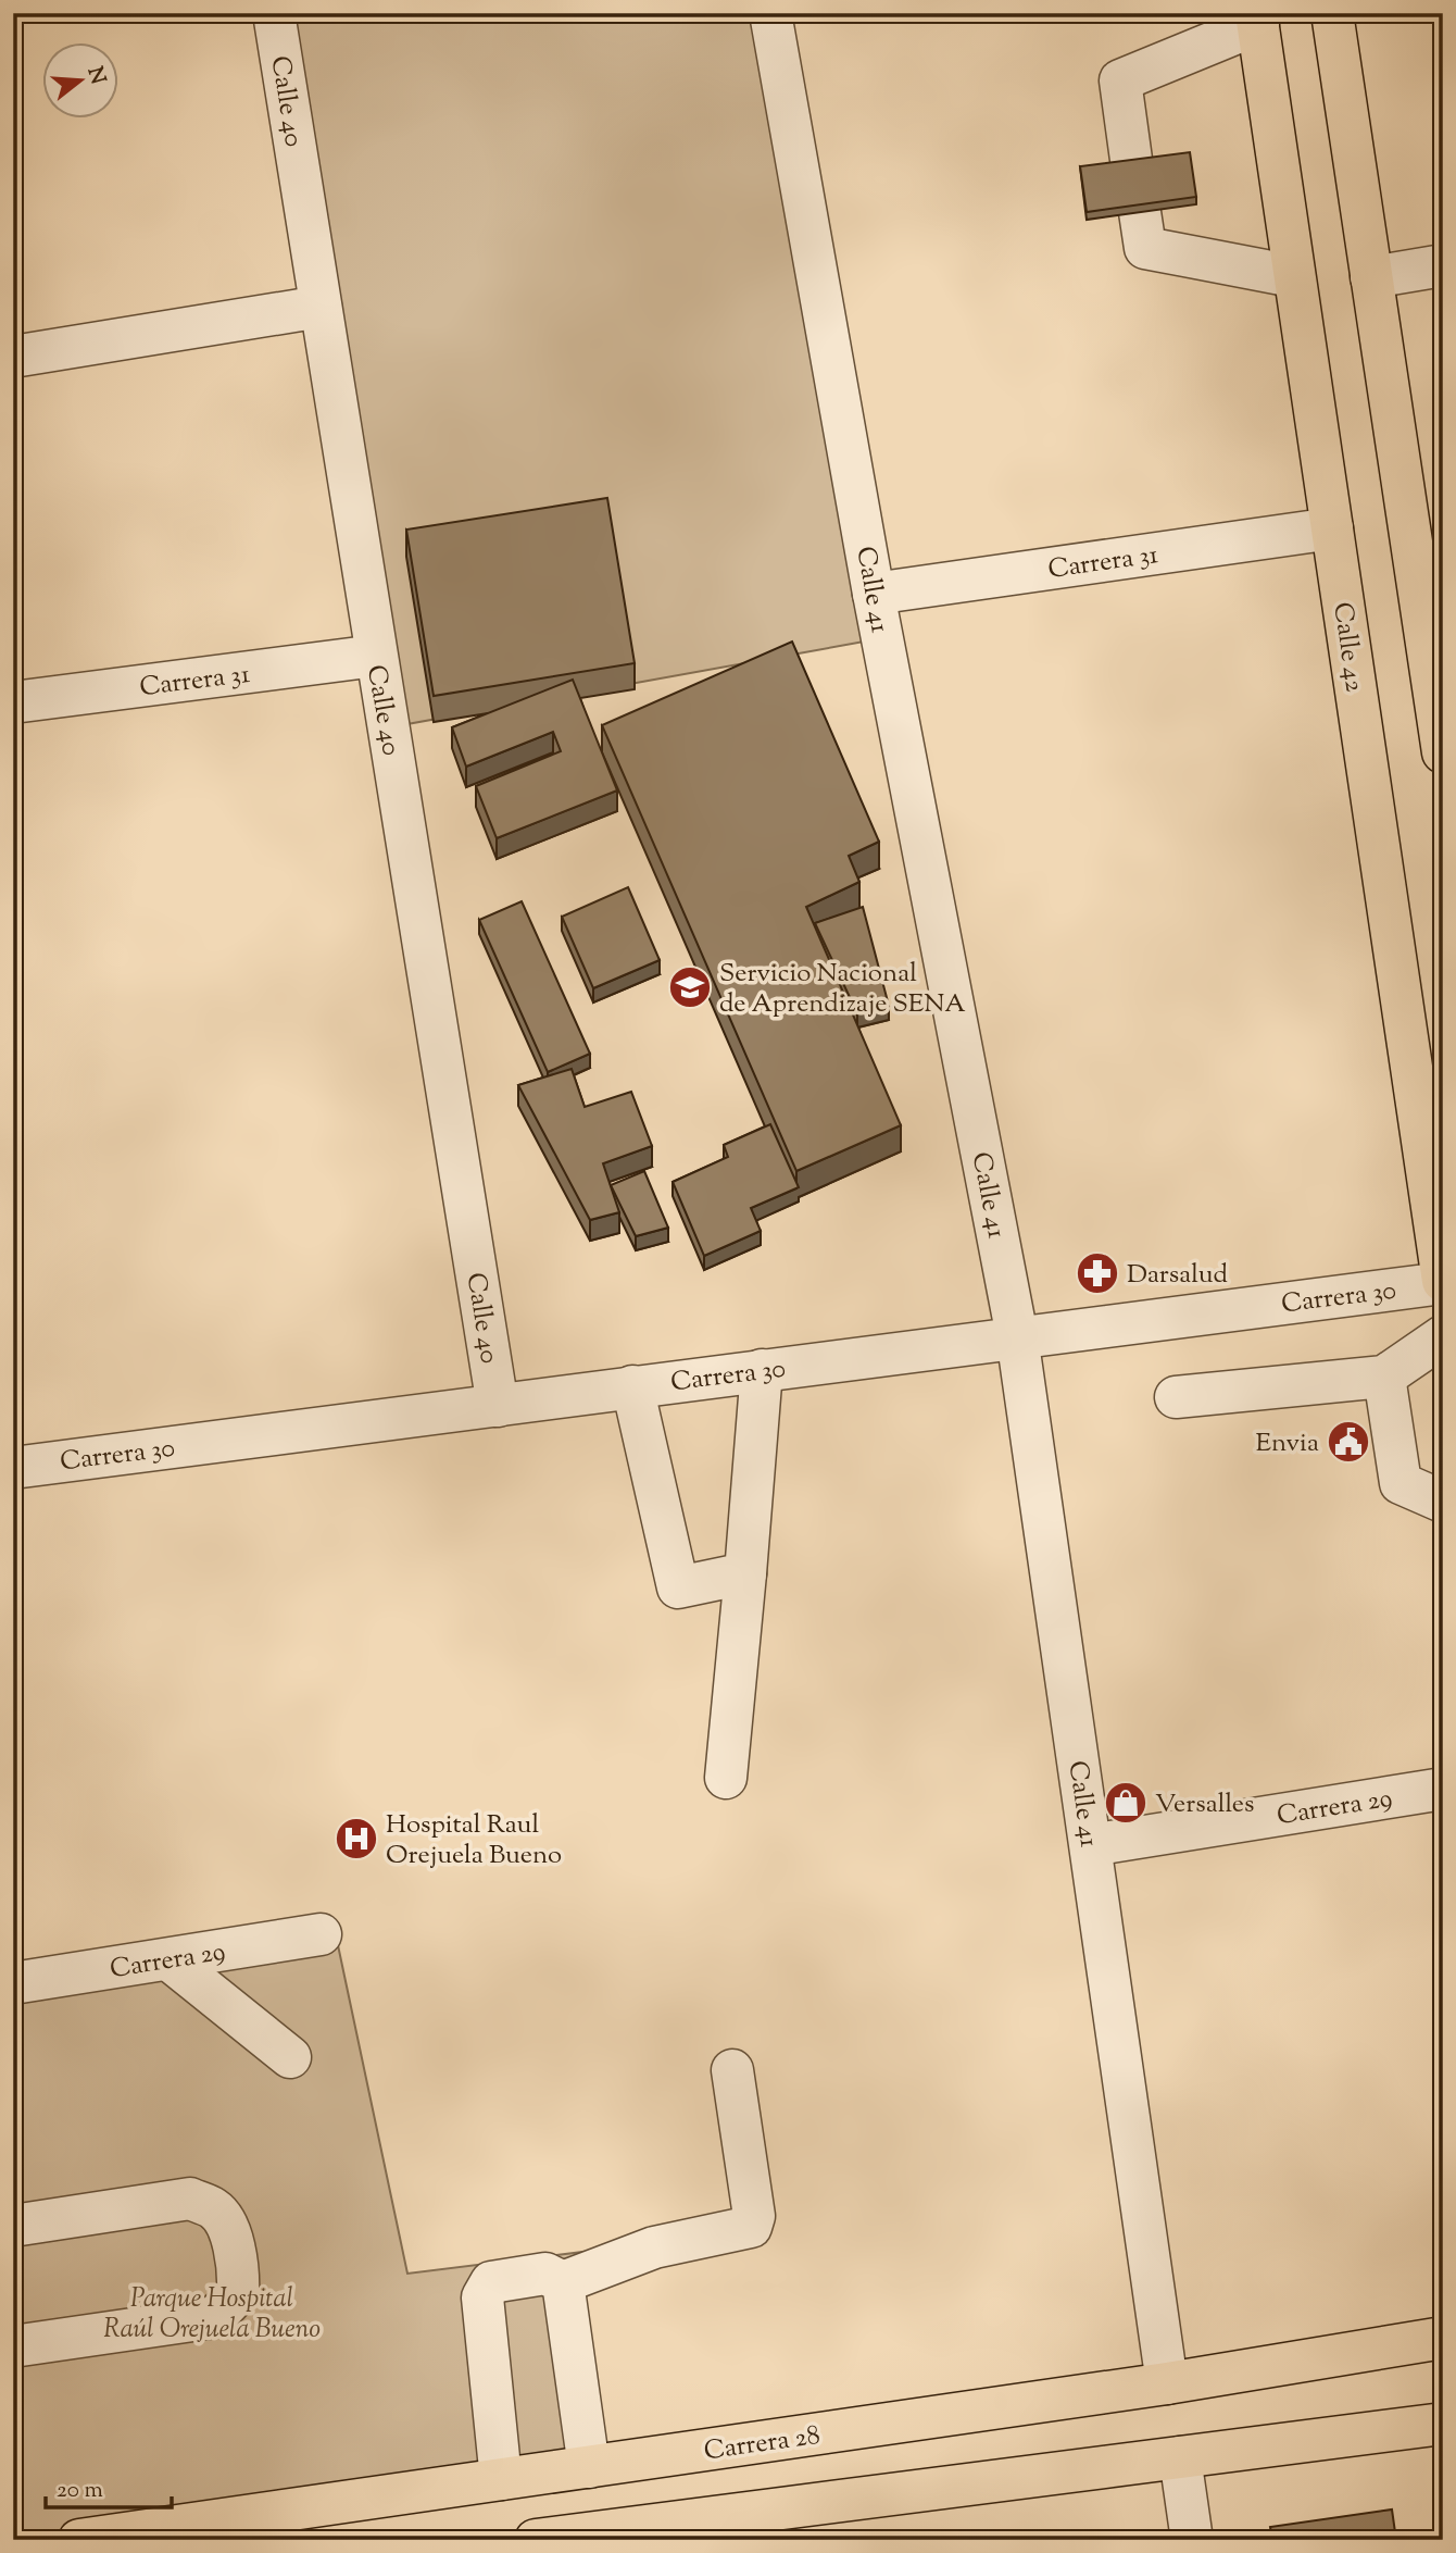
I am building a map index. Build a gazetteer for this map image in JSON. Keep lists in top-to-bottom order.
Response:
{
  "streets": {
    "main road": ["Calle 42", "Carrera 28"],
    "street": [
      "Calle 40",
      "Carrera 31",
      "Calle 41",
      "Carrera 30",
      "Carrera 29"
    ]
  },
  "crossings": [
    ["Calle 40", "Carrera 31"],
    ["Calle 40", "Carrera 30"],
    ["Carrera 31", "Calle 41"],
    ["Carrera 31", "Calle 42"],
    ["Calle 41", "Carrera 30"],
    ["Calle 41", "Carrera 29"],
    ["Calle 41", "Carrera 28"],
    ["Calle 42", "Carrera 30"]
  ],
  "parks": ["Parque Hospital Raúl Orejuela Bueno"],
  "places": {
    "school or university": ["Servicio Nacional de Aprendizaje SENA"],
    "pharmacy": ["Darsalud"],
    "public building": ["Envia"],
    "shop": ["Versalles"],
    "hospital": ["Hospital Raul Orejuela Bueno"]
  },
  "scale_bar": "20 m",
  "north": "right"
}
